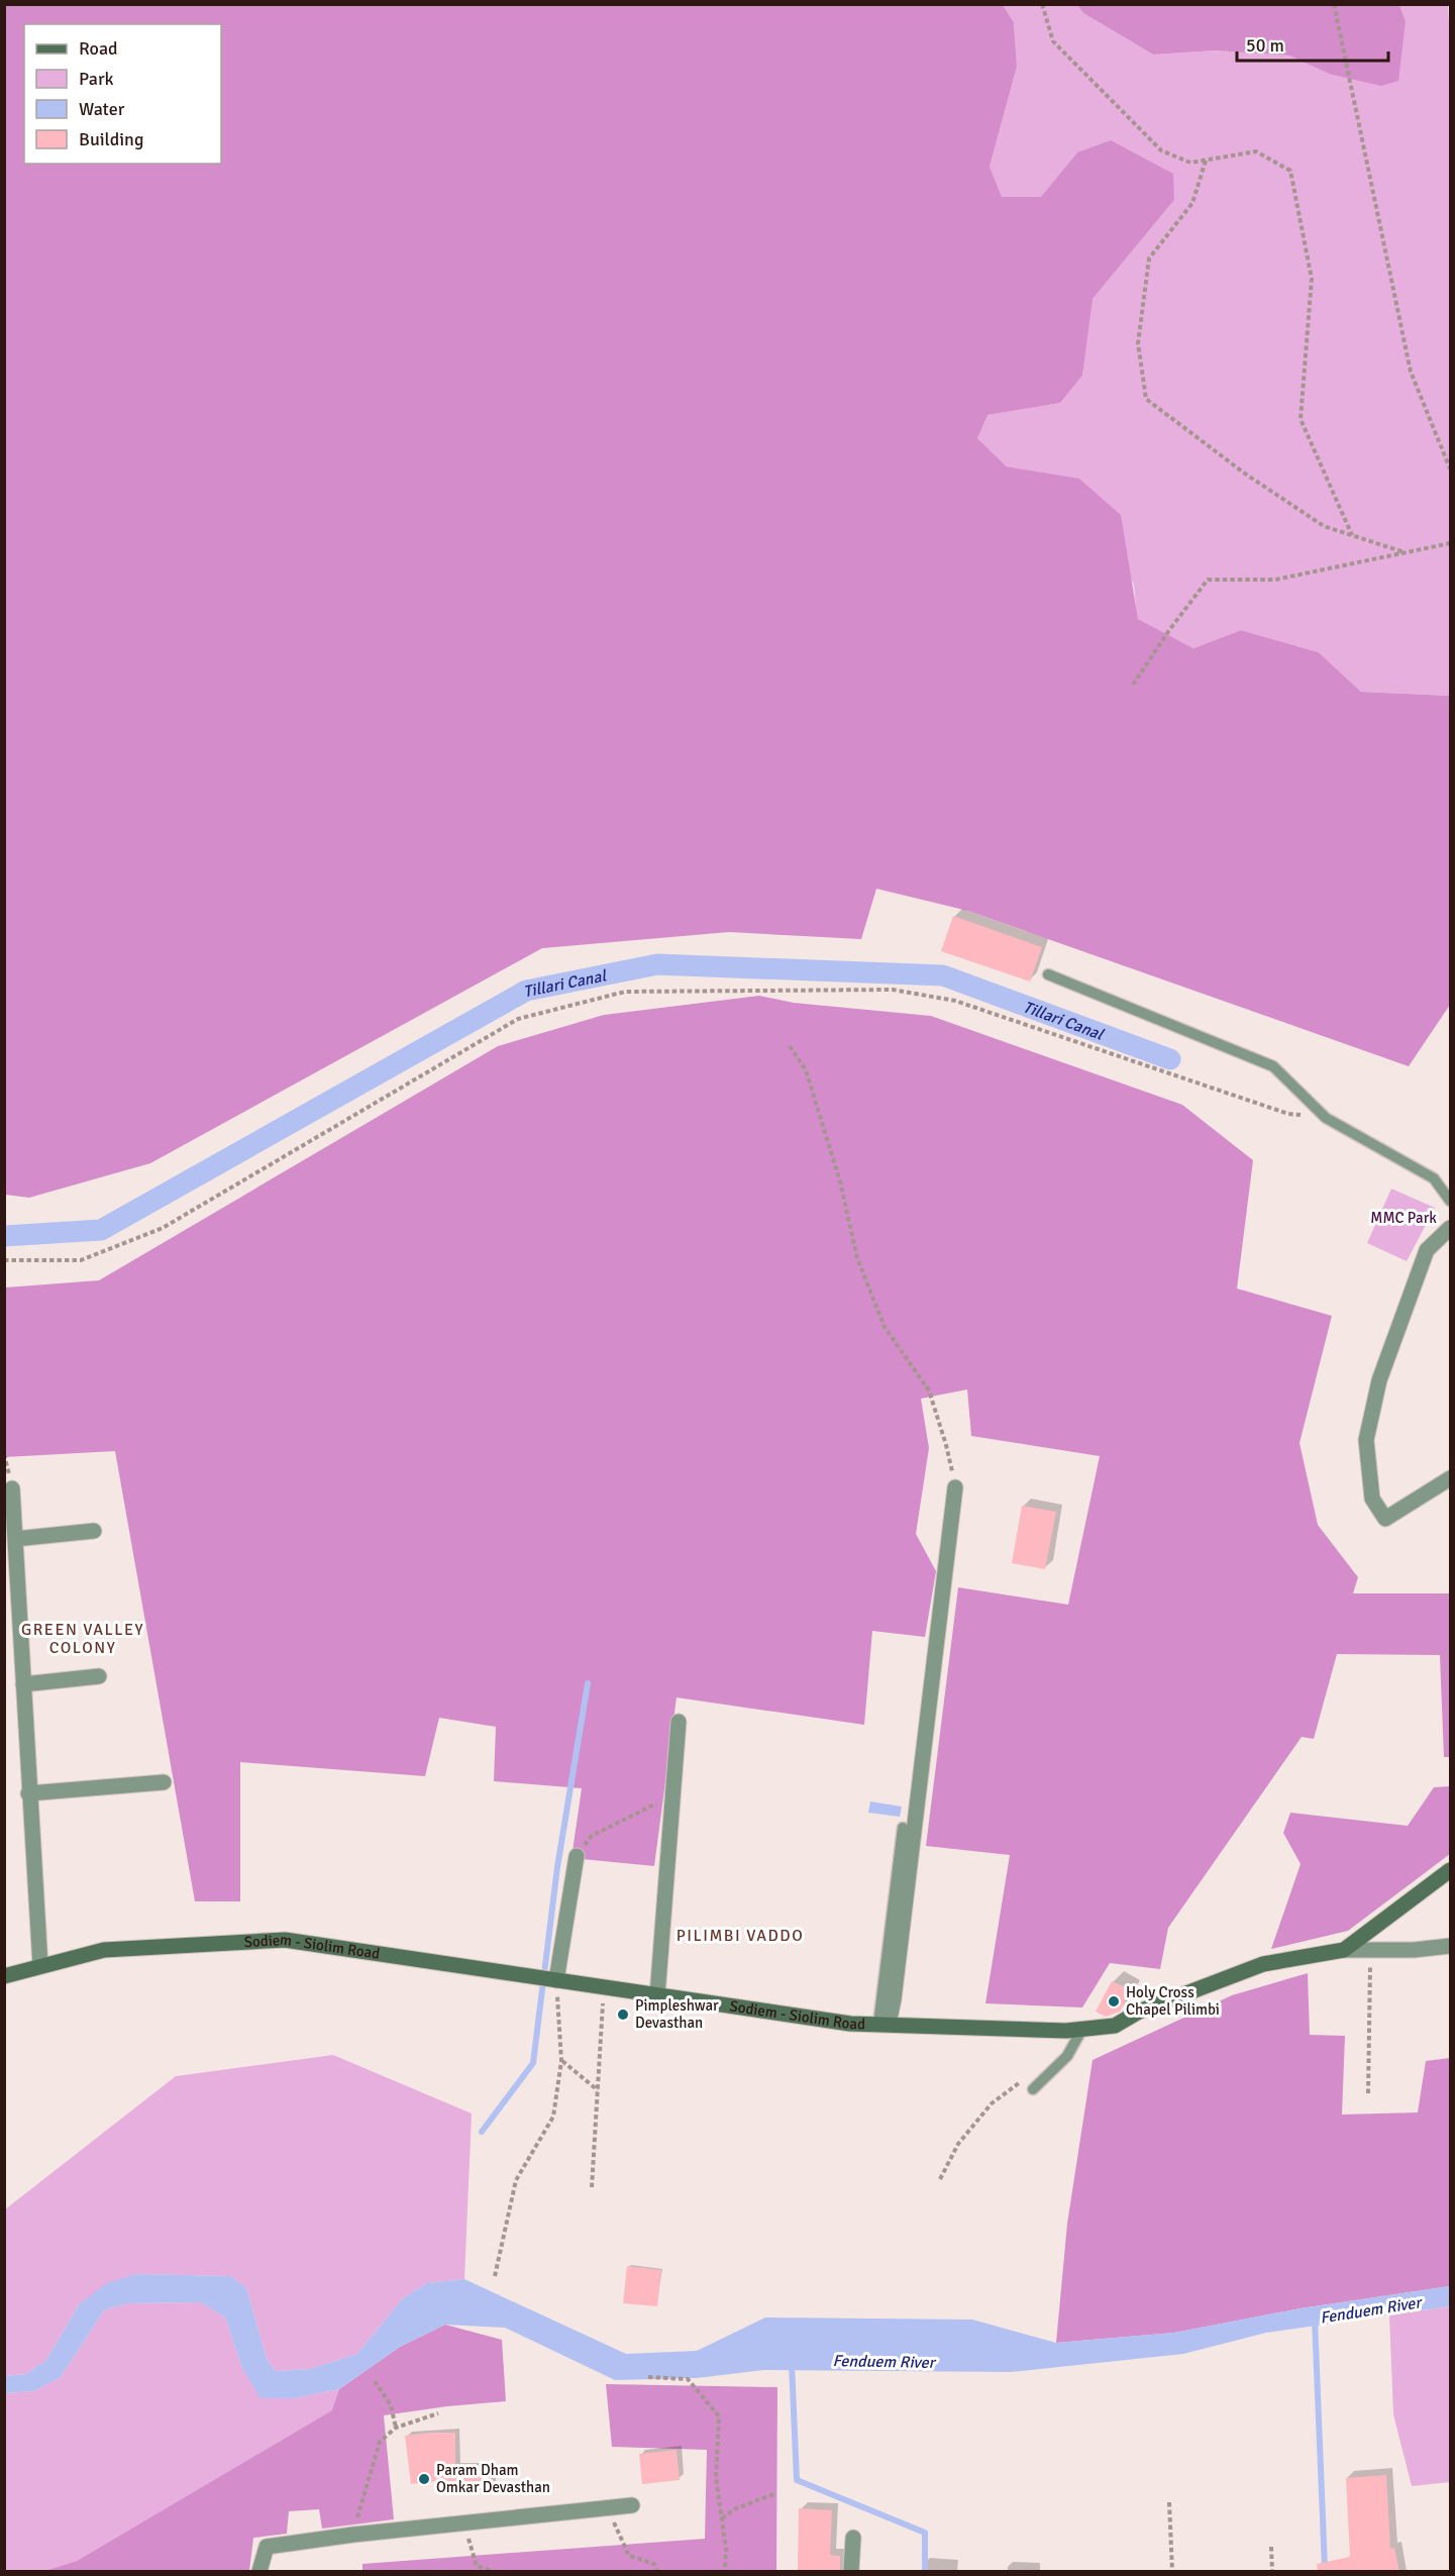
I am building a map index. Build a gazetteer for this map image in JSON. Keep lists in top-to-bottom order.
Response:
{
  "streets": {
    "main road": ["Sodiem - Siolim Road"]
  },
  "districts": ["GREEN VALLEY COLONY", "PILIMBI VADDO"],
  "water": ["Tillari Canal", "Fenduem River"],
  "parks": ["MMC Park"],
  "places": ["Holy Cross Chapel Pilimbi", "Pimpleshwar Devasthan", "Param Dham Omkar Devasthan"],
  "legend": [
    "Road",
    "Park",
    "Water",
    "Building"
  ],
  "scale_bar": "50 m"
}
